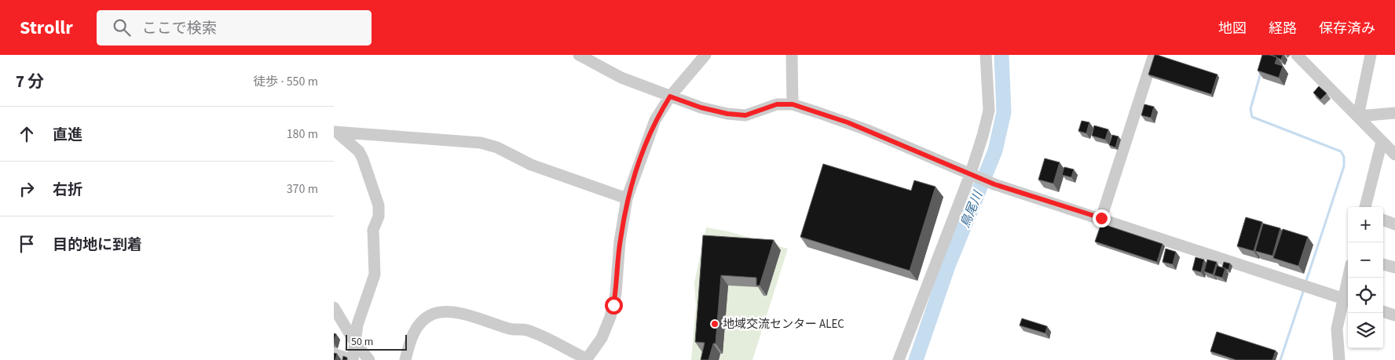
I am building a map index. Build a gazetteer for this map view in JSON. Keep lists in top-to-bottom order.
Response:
{
  "water": ["鳥尾川"],
  "places": ["地域交流センター ALEC"],
  "scale_bar": "50 m",
  "page": {
    "header": "Strollr",
    "search": "ここで検索",
    "nav": ["地図", "経路", "保存済み"],
    "heading": ["7 分", "徒歩 · 550 m"],
    "list": [
      ["直進", "180 m"],
      ["右折", "370 m"],
      "目的地に到着"
    ],
    "map_buttons": ["+", "−"],
    "scale": "50 m"
  }
}
